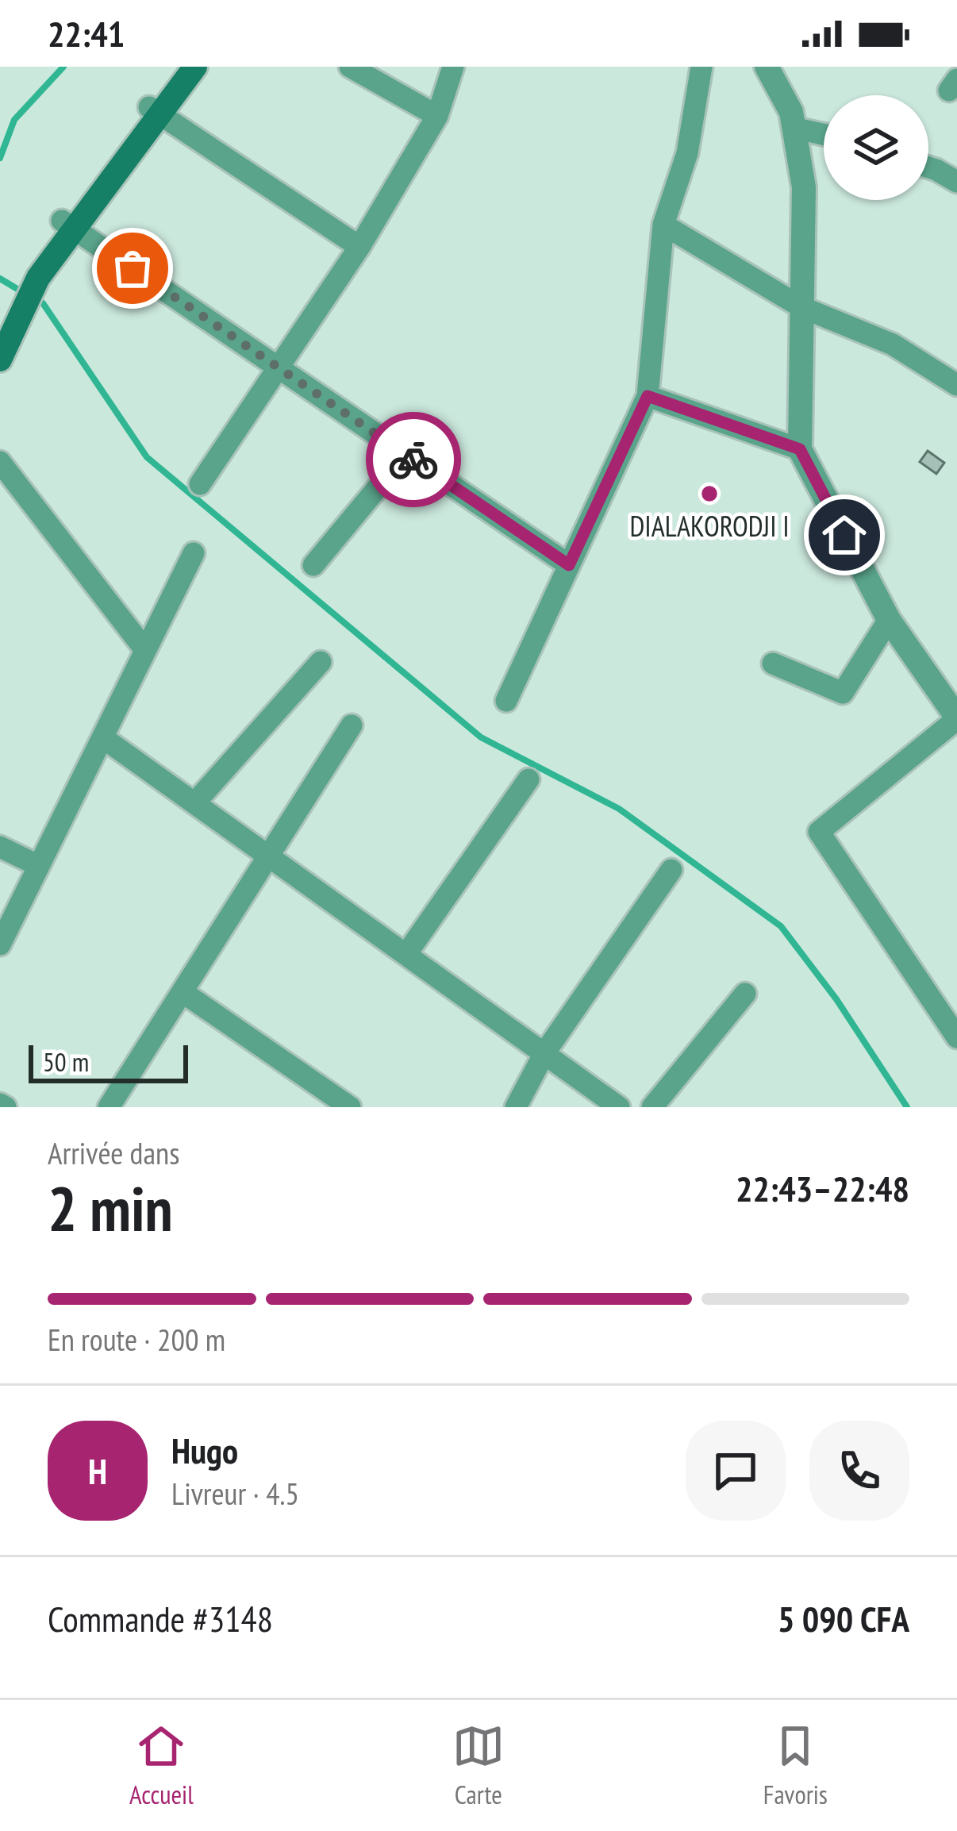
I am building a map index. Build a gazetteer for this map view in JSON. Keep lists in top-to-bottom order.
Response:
{
  "places": ["DIALAKORODJI I"],
  "scale_bar": "50 m",
  "page": {
    "status": "22:41",
    "scale": "50 m",
    "heading": ["2 min", "Arrivée dans", "22:43–22:48"],
    "panel": [
      "Hugo",
      "Livreur · 4.5",
      "Commande #3148",
      "5 090 CFA"
    ],
    "bar": "En route · 200 m",
    "round": "H",
    "tabs": ["Accueil", "Carte", "Favoris"]
  }
}
